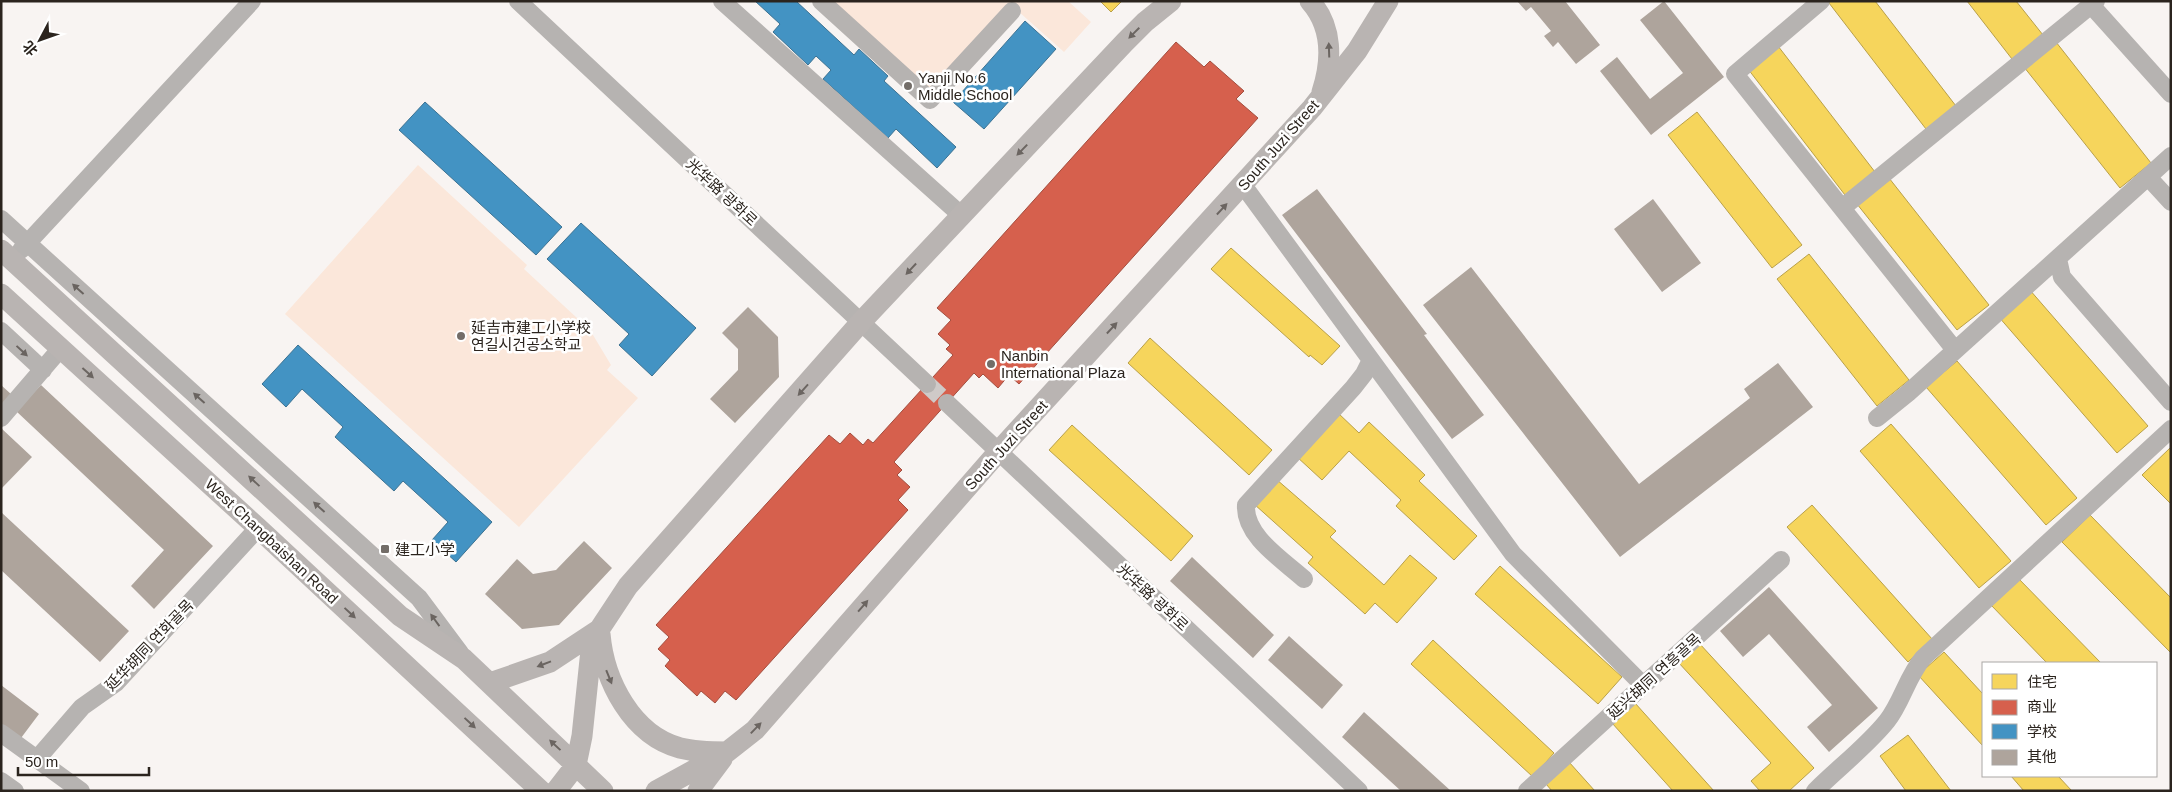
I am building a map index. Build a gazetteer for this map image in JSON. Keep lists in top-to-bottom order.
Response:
{
  "streets": {
    "main road": ["South Juzi Street", "West Changbaishan Road"],
    "street": ["光华路 광화로", "延华胡同 연화골목", "延兴胡同 연흥골목"]
  },
  "crossings": [
    ["South Juzi Street", "光华路 광화로"],
    ["West Changbaishan Road", "延华胡同 연화골목"]
  ],
  "places": {
    "other": ["Yanji No.6 Middle School", "延吉市建工小学校 연길시건공소학교", "Nanbin International Plaza"],
    "transit": ["建工小学"]
  },
  "legend": [
    "住宅",
    "商业",
    "学校",
    "其他"
  ],
  "scale_bar": "50 m",
  "north": "bottom left"
}
